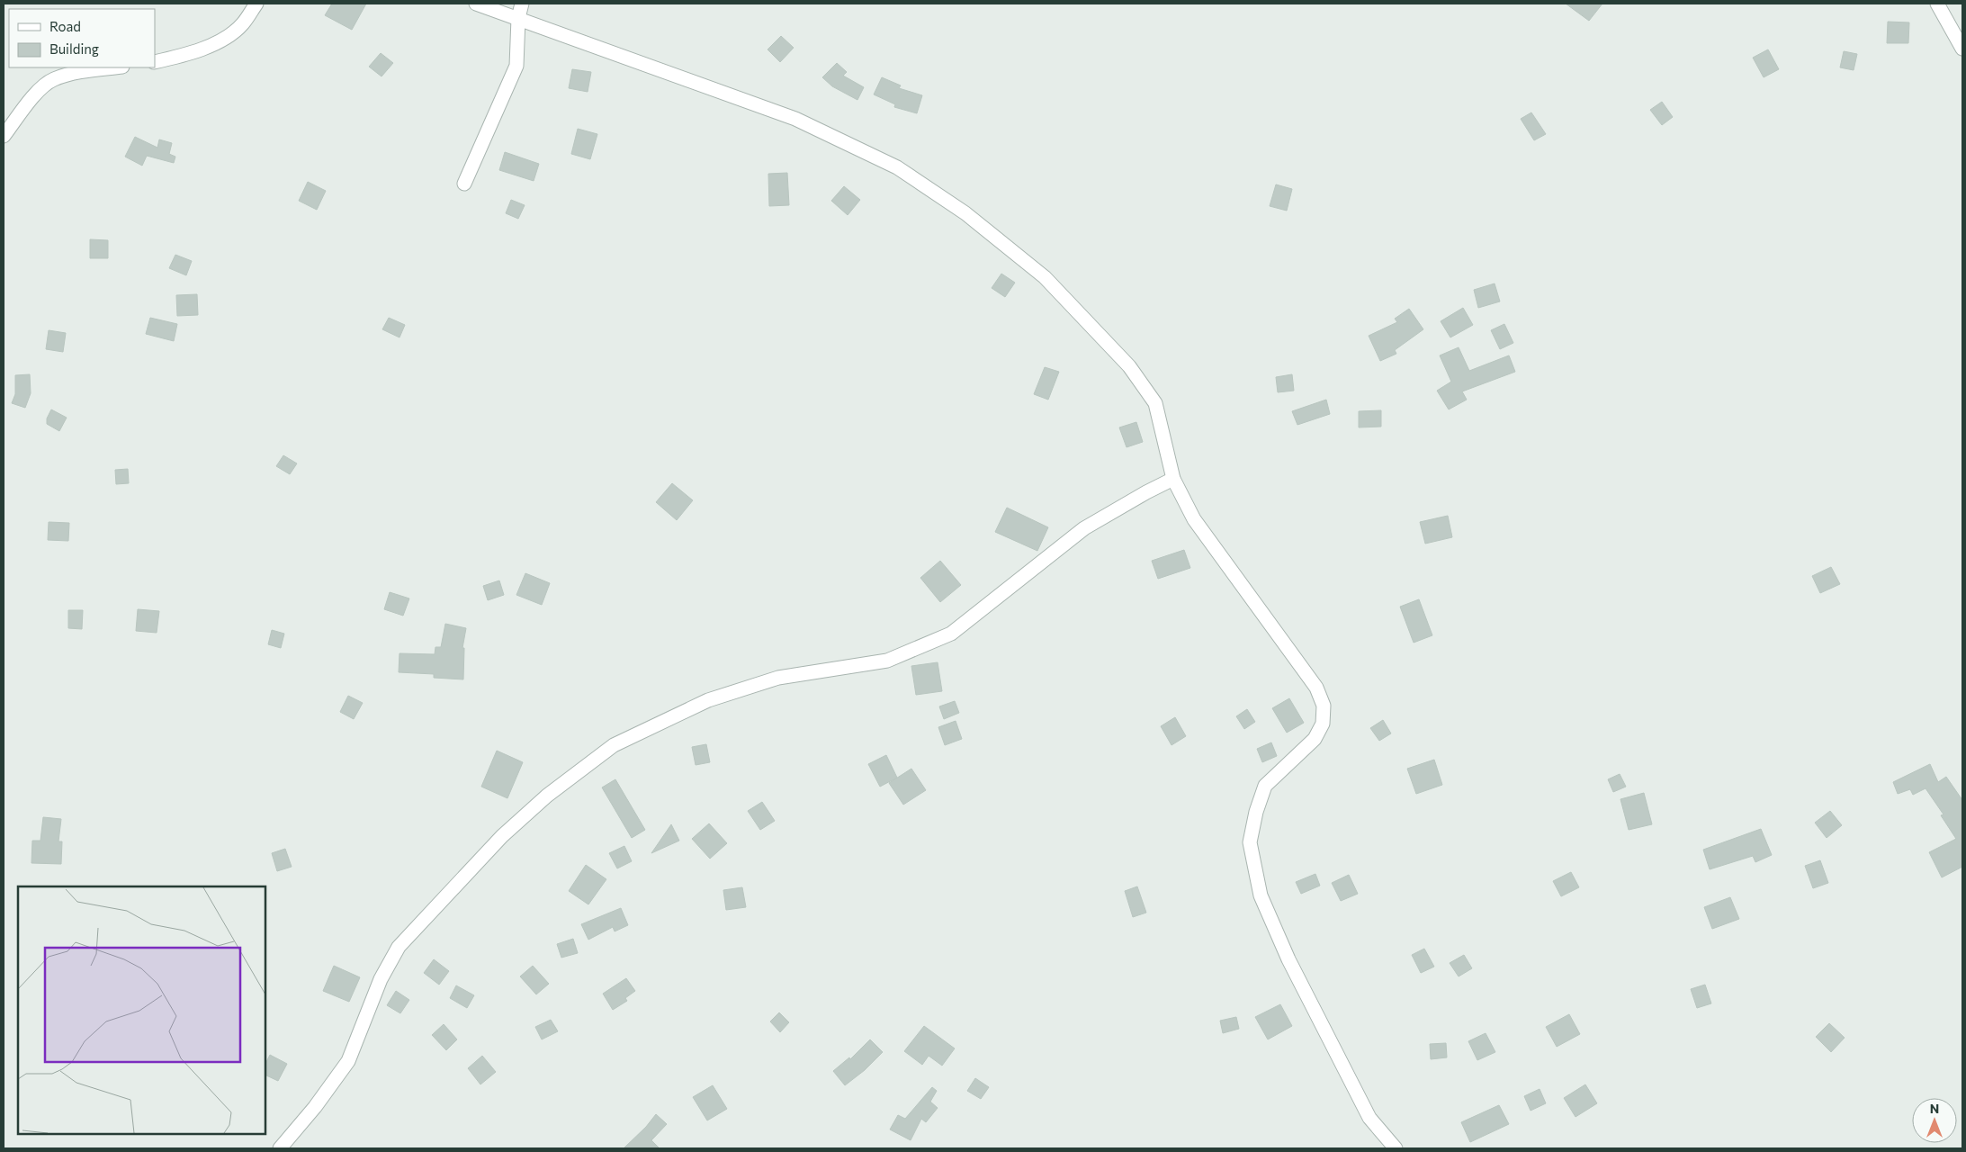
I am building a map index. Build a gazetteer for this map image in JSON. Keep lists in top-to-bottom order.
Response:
{
  "legend": ["Road", "Building"],
  "north": "top"
}
